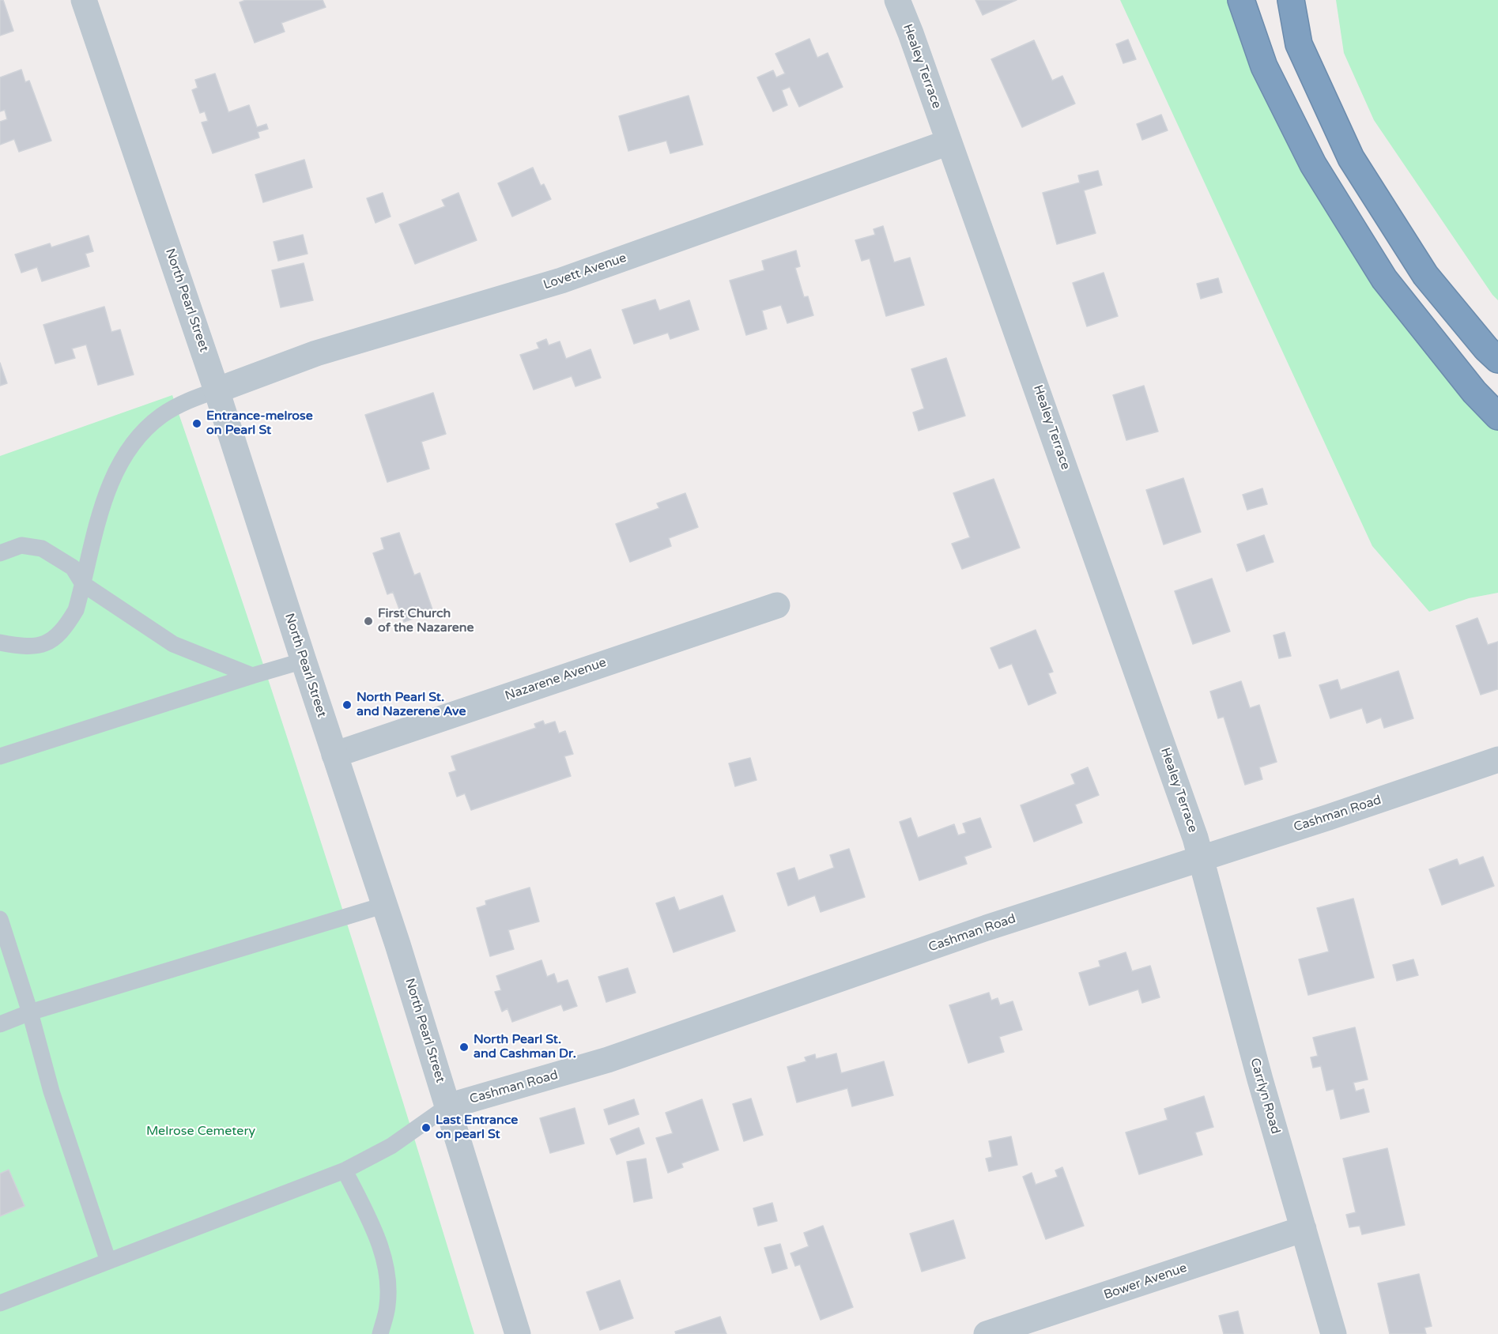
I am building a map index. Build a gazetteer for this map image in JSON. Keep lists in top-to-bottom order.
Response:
{
  "streets": {
    "street": [
      "Healey Terrace",
      "Lovett Avenue",
      "North Pearl Street",
      "Nazarene Avenue",
      "Cashman Road",
      "Carrlyn Road",
      "Bower Avenue"
    ]
  },
  "crossings": [
    ["Healey Terrace", "Lovett Avenue"],
    ["Healey Terrace", "Cashman Road"],
    ["Healey Terrace", "Carrlyn Road"],
    ["Lovett Avenue", "North Pearl Street"],
    ["North Pearl Street", "Nazarene Avenue"],
    ["North Pearl Street", "Cashman Road"],
    ["Cashman Road", "Carrlyn Road"],
    ["Carrlyn Road", "Bower Avenue"]
  ],
  "parks": ["Melrose Cemetery"],
  "places": [
    "Entrance-melrose on Pearl St",
    "First Church of the Nazarene",
    "North Pearl St. and Nazerene Ave",
    "North Pearl St. and Cashman Dr.",
    "Last Entrance on pearl St"
  ]
}
